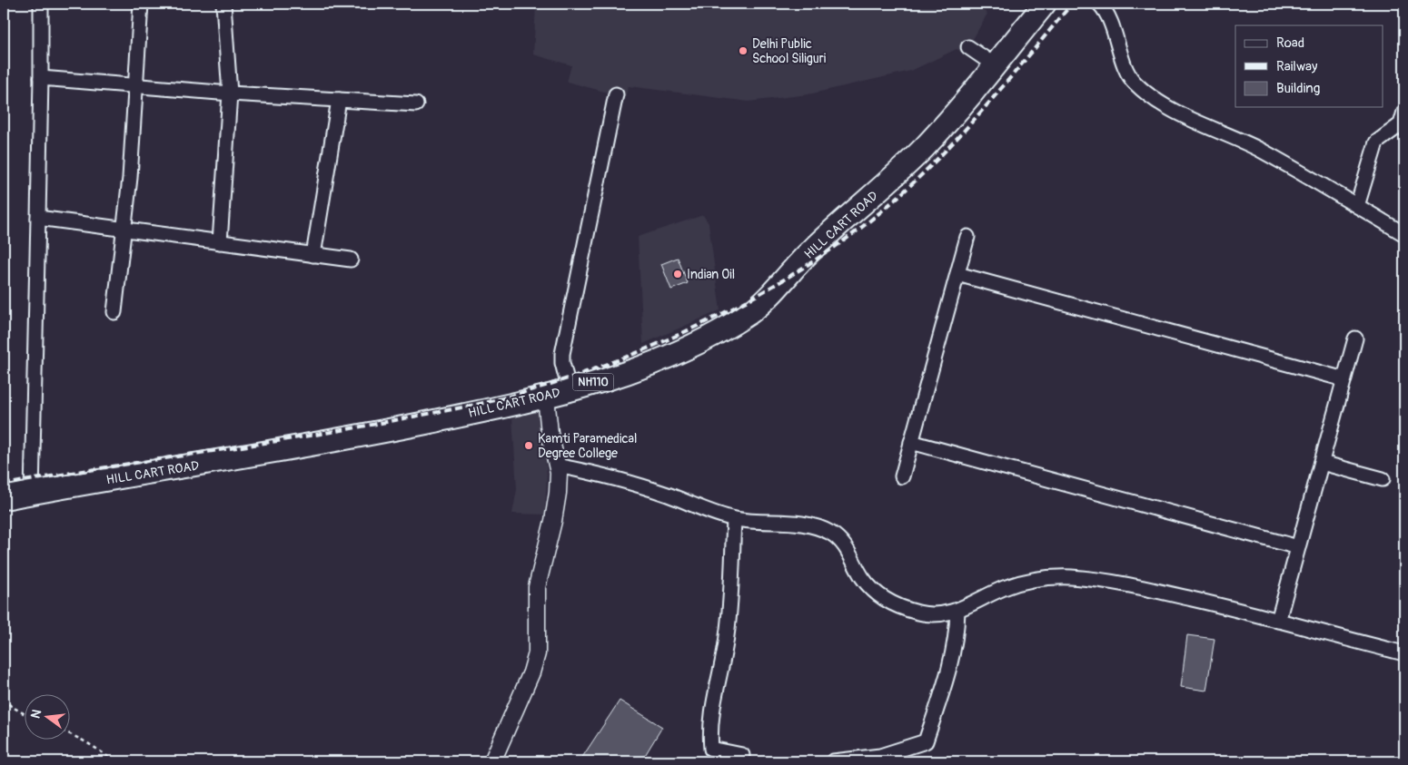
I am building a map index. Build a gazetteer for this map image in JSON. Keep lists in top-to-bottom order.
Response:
{
  "streets": {
    "highway": ["HILL CART ROAD", "NH110"]
  },
  "places": ["Delhi Public School Siliguri", "Indian Oil", "Kamti Paramedical Degree College"],
  "legend": ["Road", "Railway", "Building"],
  "north": "left"
}
